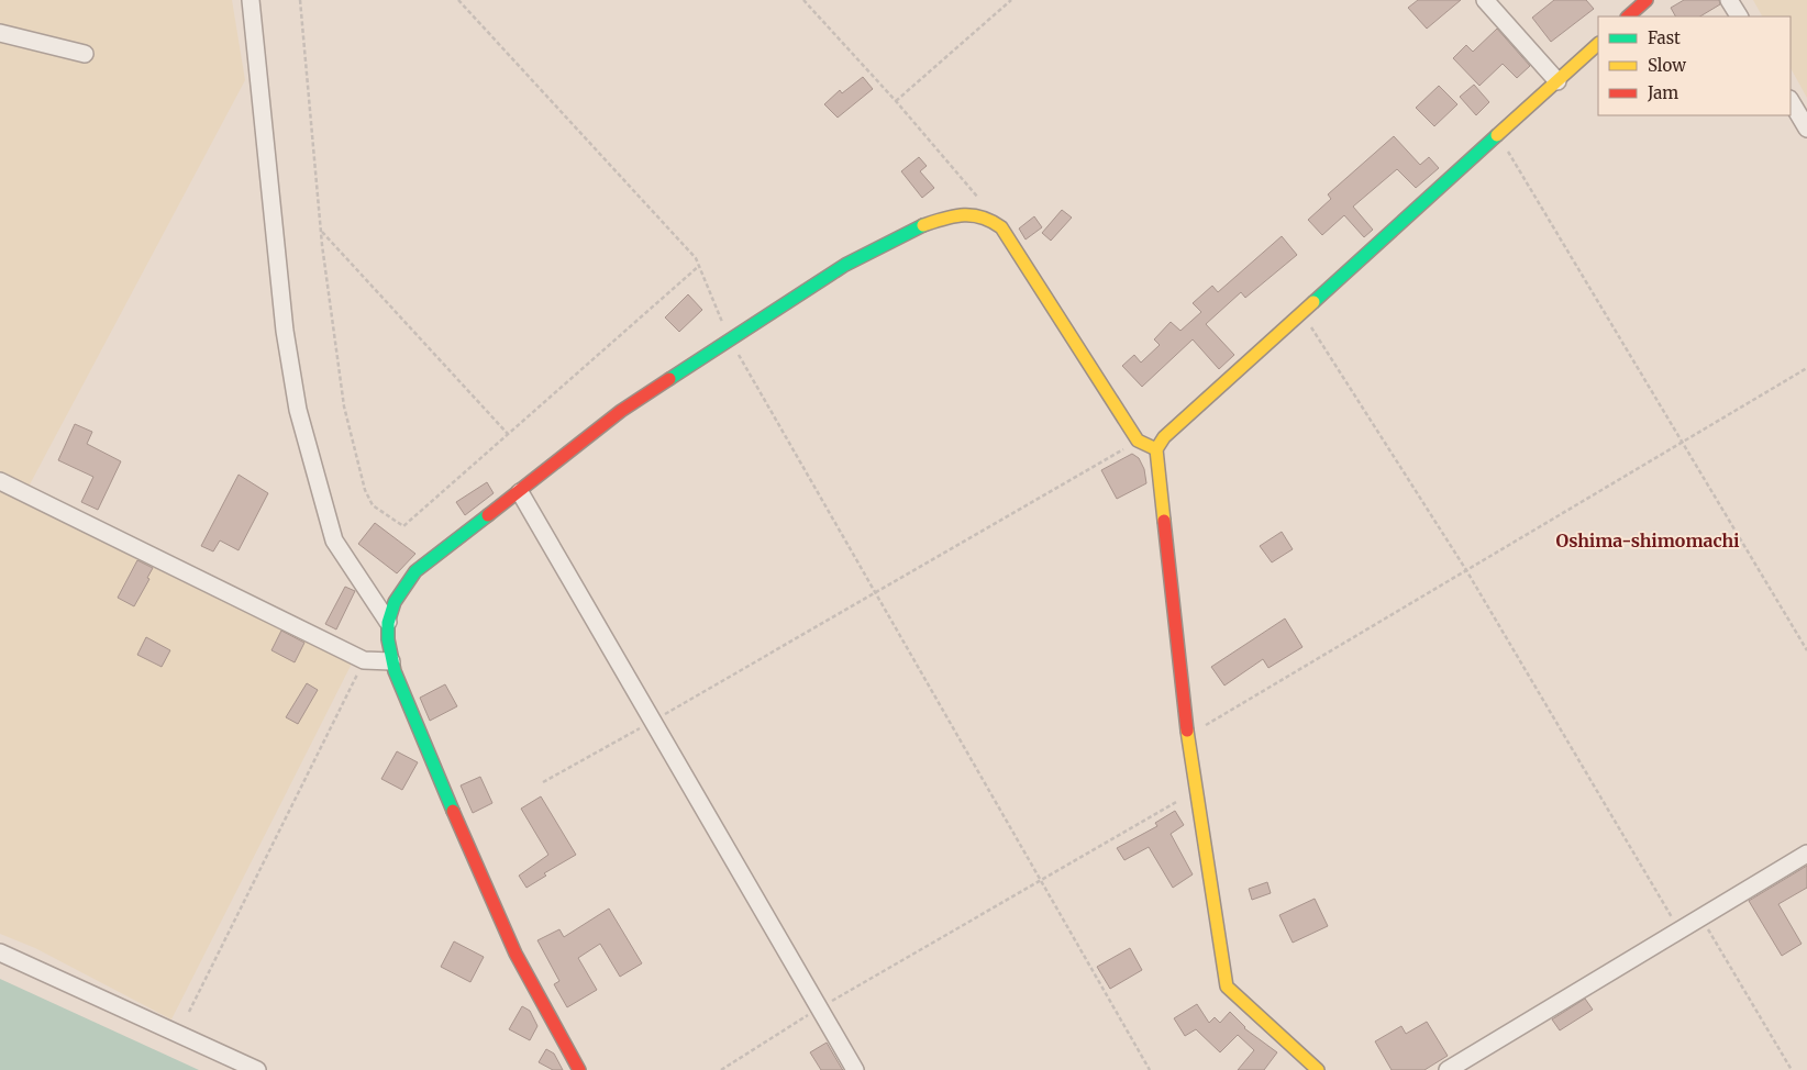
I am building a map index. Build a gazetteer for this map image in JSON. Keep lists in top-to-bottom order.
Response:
{
  "districts": ["Oshima-shimomachi"],
  "legend": ["Fast", "Slow", "Jam"]
}
